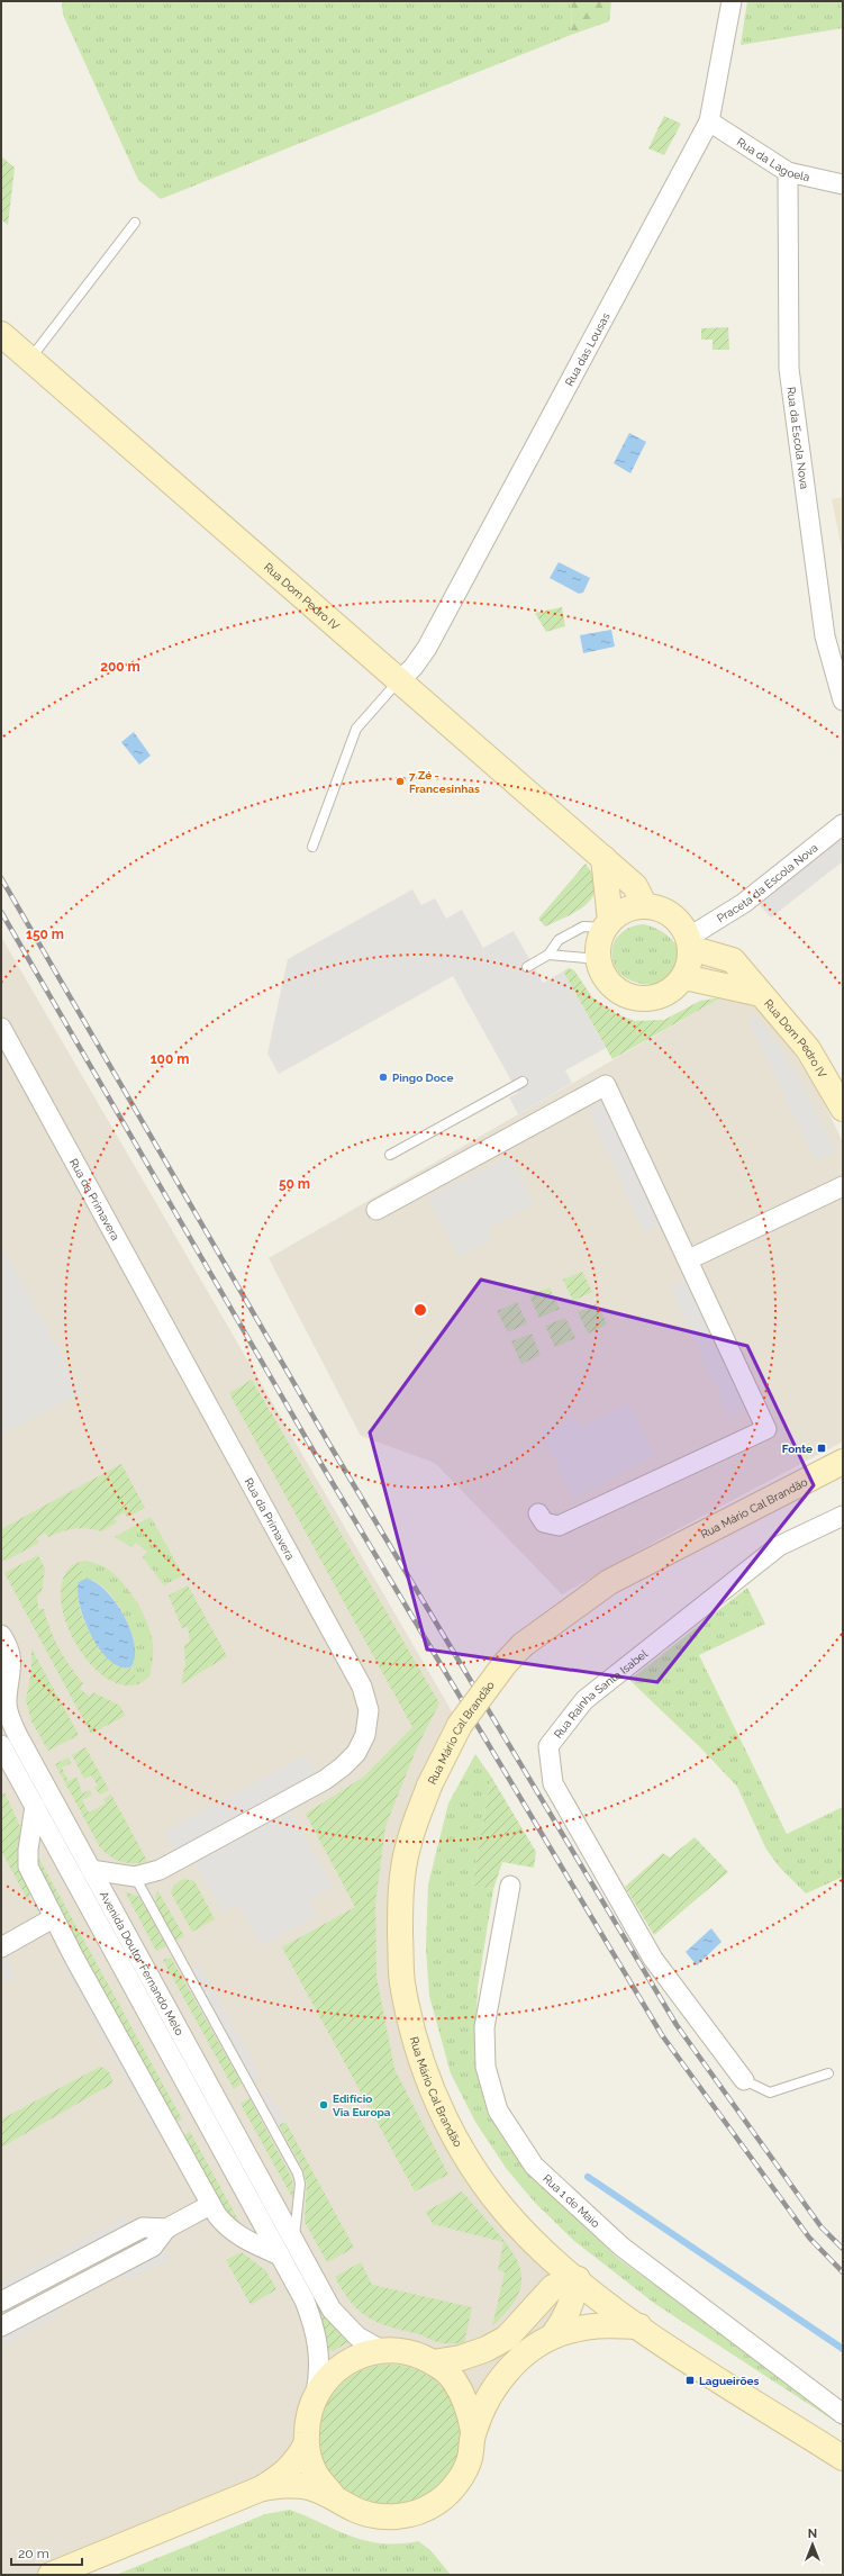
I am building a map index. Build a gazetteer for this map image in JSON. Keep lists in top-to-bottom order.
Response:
{
  "streets": {
    "street": [
      "Rua da Lagoela",
      "Rua das Lousas",
      "Rua da Escola Nova",
      "Rua Dom Pedro IV",
      "Praceta da Escola Nova",
      "Rua da Primavera",
      "Rua Mário Cal Brandão",
      "Rua Rainha Santa Isabel",
      "Avenida Doutor Fernando Melo",
      "Rua 1 de Maio"
    ]
  },
  "crossings": [
    ["Rua da Lagoela", "Rua das Lousas"],
    ["Rua da Lagoela", "Rua da Escola Nova"],
    ["Rua das Lousas", "Rua Dom Pedro IV"],
    ["Rua Dom Pedro IV", "Praceta da Escola Nova"],
    ["Rua da Primavera", "Avenida Doutor Fernando Melo"]
  ],
  "places": {
    "other": ["7 Zé - Francesinhas", "Pingo Doce", "Edifício Via Europa"],
    "transit": ["Fonte", "Lagueirões"]
  },
  "scale_bar": "20 m",
  "north": "top",
  "rings": [
    "200 m",
    "150 m",
    "100 m",
    "50 m"
  ]
}
